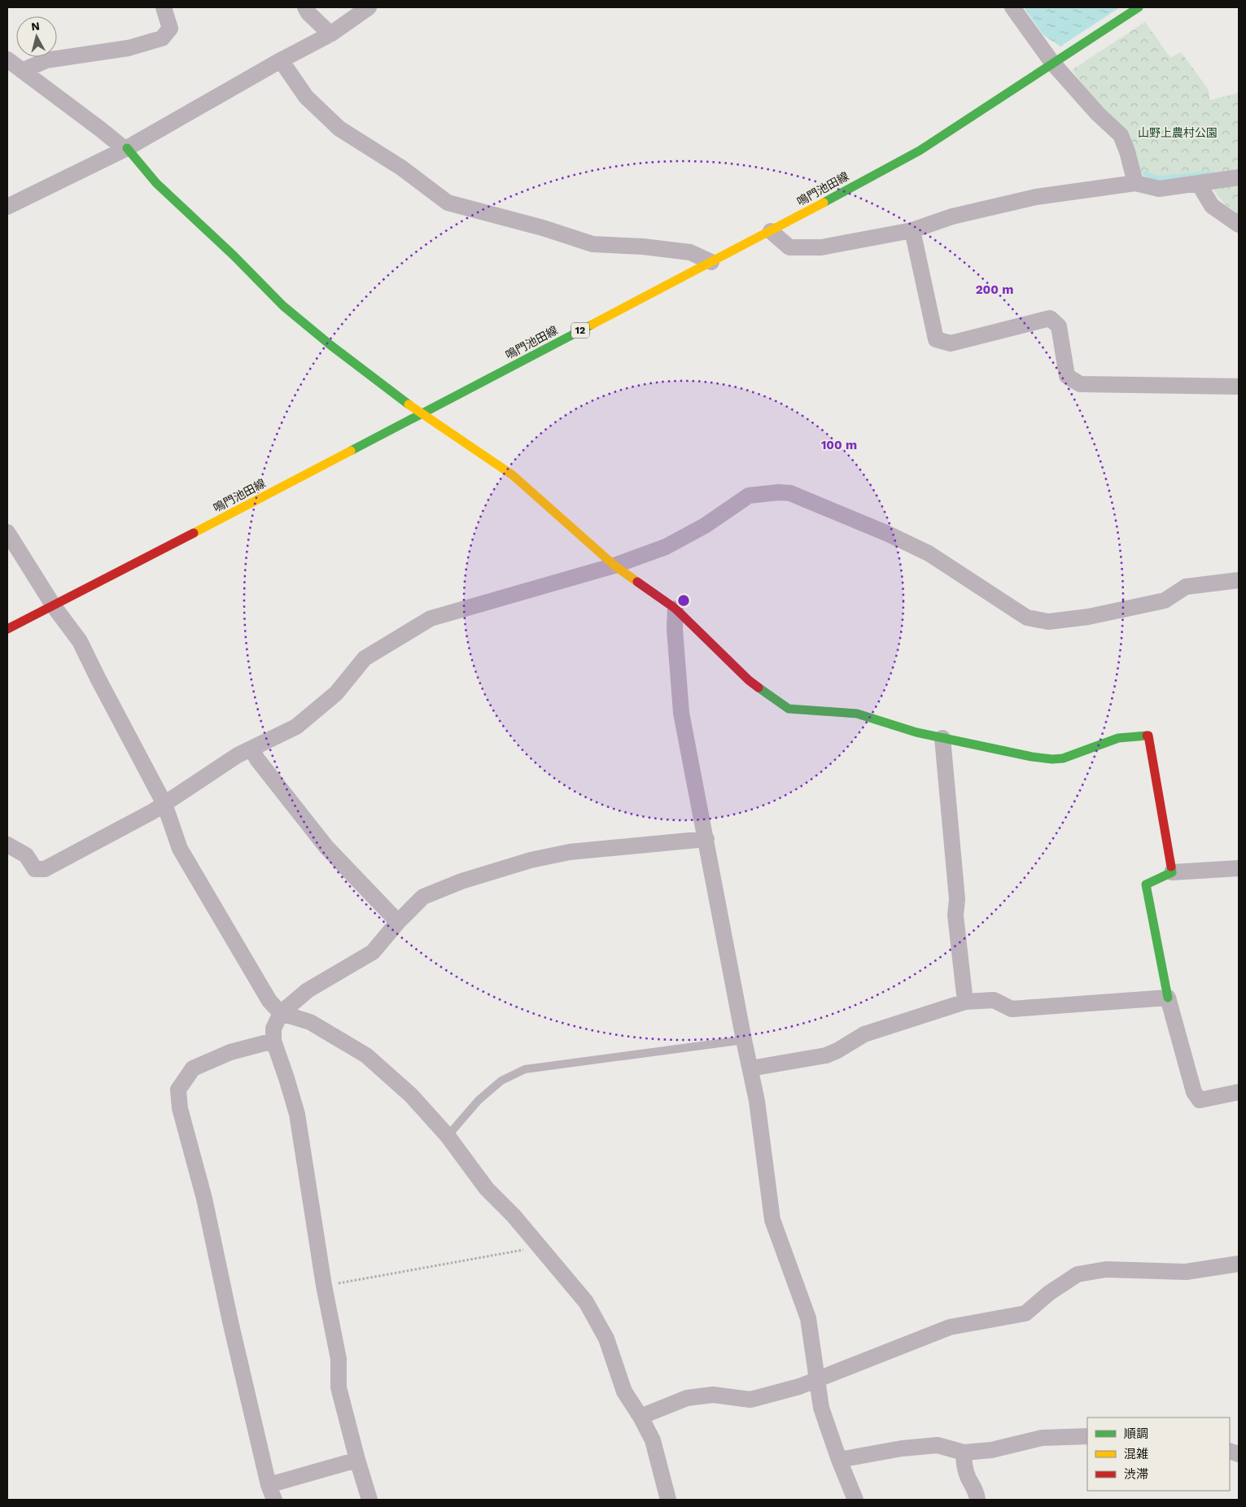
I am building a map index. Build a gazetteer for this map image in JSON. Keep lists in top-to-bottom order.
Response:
{
  "streets": {
    "street": ["鳴門池田線", "12"]
  },
  "parks": ["山野上農村公園"],
  "legend": ["順調", "混雑", "渋滞"],
  "north": "top",
  "rings": ["200 m", "100 m"]
}
